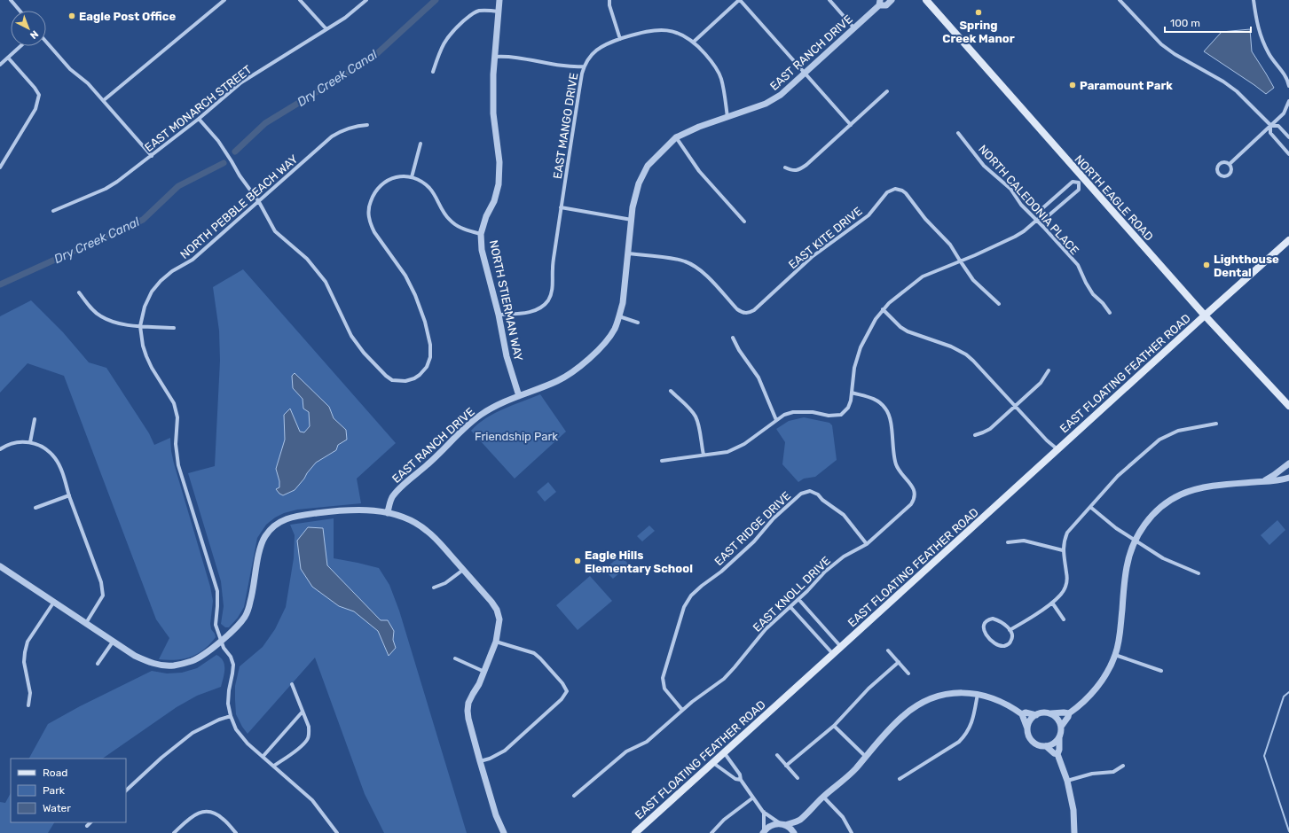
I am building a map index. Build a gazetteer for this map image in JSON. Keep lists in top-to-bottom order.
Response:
{
  "streets": {
    "main road": ["NORTH EAGLE ROAD", "EAST FLOATING FEATHER ROAD"],
    "street": [
      "EAST RANCH DRIVE",
      "EAST MONARCH STREET",
      "EAST MANGO DRIVE",
      "NORTH CALEDONIA PLACE",
      "NORTH PEBBLE BEACH WAY",
      "EAST KITE DRIVE",
      "NORTH STIERMAN WAY",
      "EAST RIDGE DRIVE",
      "EAST KNOLL DRIVE"
    ]
  },
  "crossings": [
    ["EAST RANCH DRIVE", "EAST MANGO DRIVE"],
    ["EAST RANCH DRIVE", "EAST KITE DRIVE"],
    ["EAST RANCH DRIVE", "NORTH STIERMAN WAY"],
    ["EAST MANGO DRIVE", "NORTH STIERMAN WAY"],
    ["NORTH EAGLE ROAD", "EAST FLOATING FEATHER ROAD"],
    ["EAST RIDGE DRIVE", "EAST KNOLL DRIVE"]
  ],
  "water": ["Dry Creek Canal"],
  "parks": ["Friendship Park"],
  "places": [
    "Spring Creek Manor",
    "Eagle Post Office",
    "Paramount Park",
    "Lighthouse Dental",
    "Eagle Hills Elementary School"
  ],
  "legend": ["Road", "Park", "Water"],
  "scale_bar": "100 m",
  "north": "bottom right"
}
